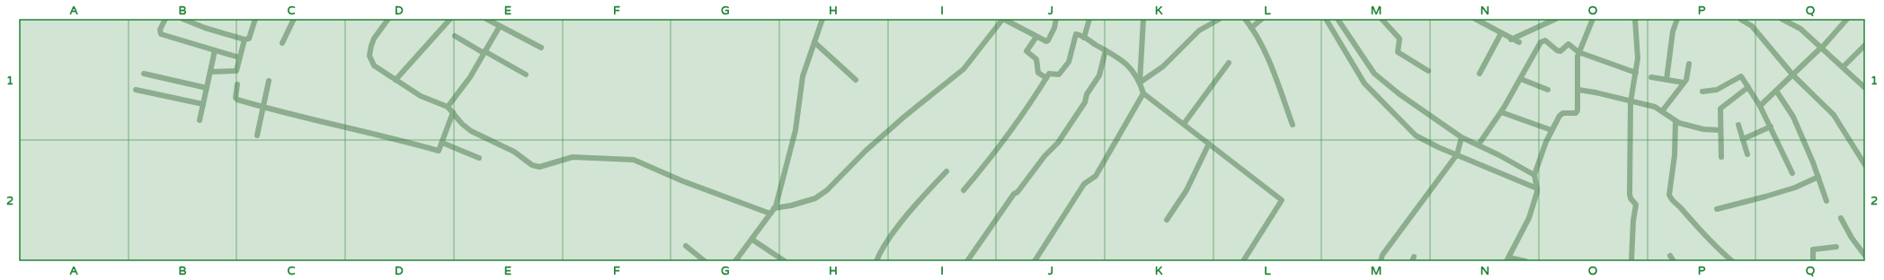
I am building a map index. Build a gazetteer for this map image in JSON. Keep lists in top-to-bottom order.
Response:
{
  "grid": {
    "columns": [
      "A",
      "B",
      "C",
      "D",
      "E",
      "F",
      "G",
      "H",
      "I",
      "J",
      "K",
      "L",
      "M",
      "N",
      "O",
      "P",
      "Q"
    ],
    "rows": ["1", "2"]
  }
}
